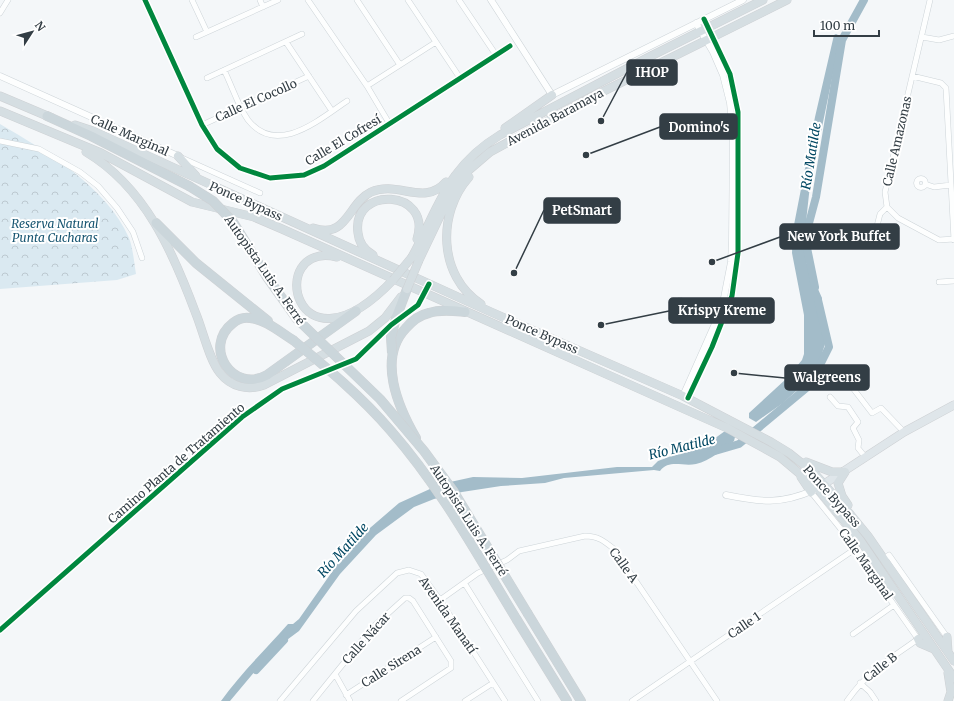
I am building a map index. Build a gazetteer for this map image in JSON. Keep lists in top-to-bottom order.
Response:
{
  "streets": {
    "highway": ["Avenida Baramaya", "Ponce Bypass", "Autopista Luis A. Ferré"],
    "street": [
      "Calle El Cocollo",
      "Calle Marginal",
      "Calle El Cofresí",
      "Calle Amazonas",
      "Camino Planta de Tratamiento",
      "Calle A",
      "Avenida Manatí",
      "Calle 1",
      "Calle Nácar",
      "Calle Sirena",
      "Calle B"
    ]
  },
  "crossings": [
    ["Calle El Cocollo", "Calle El Cofresí"],
    ["Avenida Baramaya", "Ponce Bypass"],
    ["Avenida Baramaya", "Autopista Luis A. Ferré"],
    ["Calle Marginal", "Ponce Bypass"],
    ["Calle Marginal", "Calle 1"],
    ["Calle Marginal", "Calle B"],
    ["Ponce Bypass", "Autopista Luis A. Ferré"],
    ["Ponce Bypass", "Camino Planta de Tratamiento"],
    ["Calle A", "Avenida Manatí"],
    ["Calle A", "Calle 1"],
    ["Calle Nácar", "Calle Sirena"]
  ],
  "water": ["Río Matilde"],
  "parks": ["Reserva Natural Punta Cucharas"],
  "places": [
    "IHOP",
    "Domino's",
    "New York Buffet",
    "PetSmart",
    "Krispy Kreme",
    "Walgreens"
  ],
  "scale_bar": "100 m",
  "north": "top right"
}
